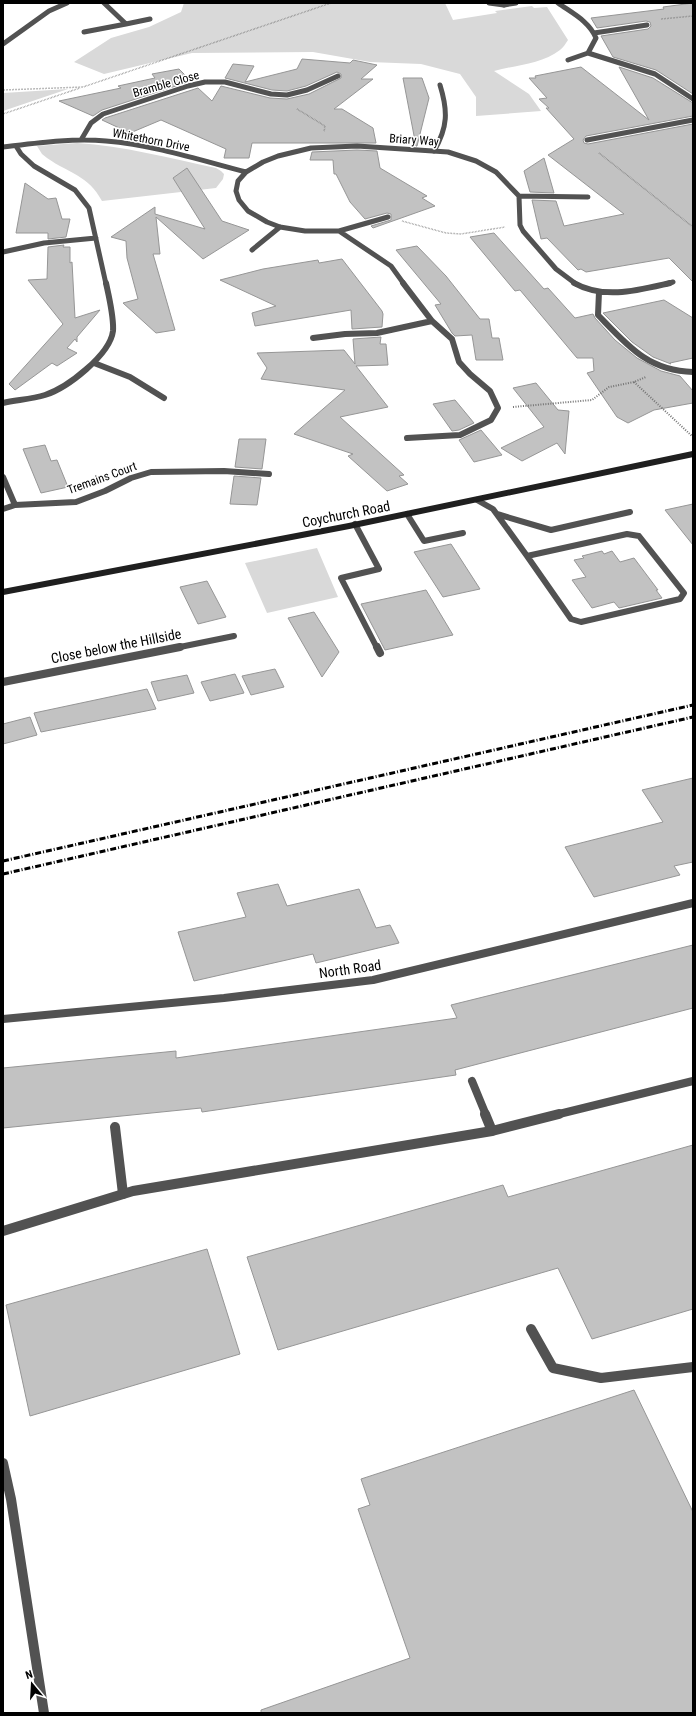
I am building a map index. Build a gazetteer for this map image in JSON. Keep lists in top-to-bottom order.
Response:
{
  "streets": {
    "main road": ["Coychurch Road"],
    "street": [
      "Bramble Close",
      "Whitethorn Drive",
      "Briary Way",
      "Tremains Court",
      "Close below the Hillside",
      "North Road"
    ]
  },
  "crossings": [
    ["Bramble Close", "Whitethorn Drive"],
    ["Whitethorn Drive", "Briary Way"]
  ],
  "north": "top"
}
